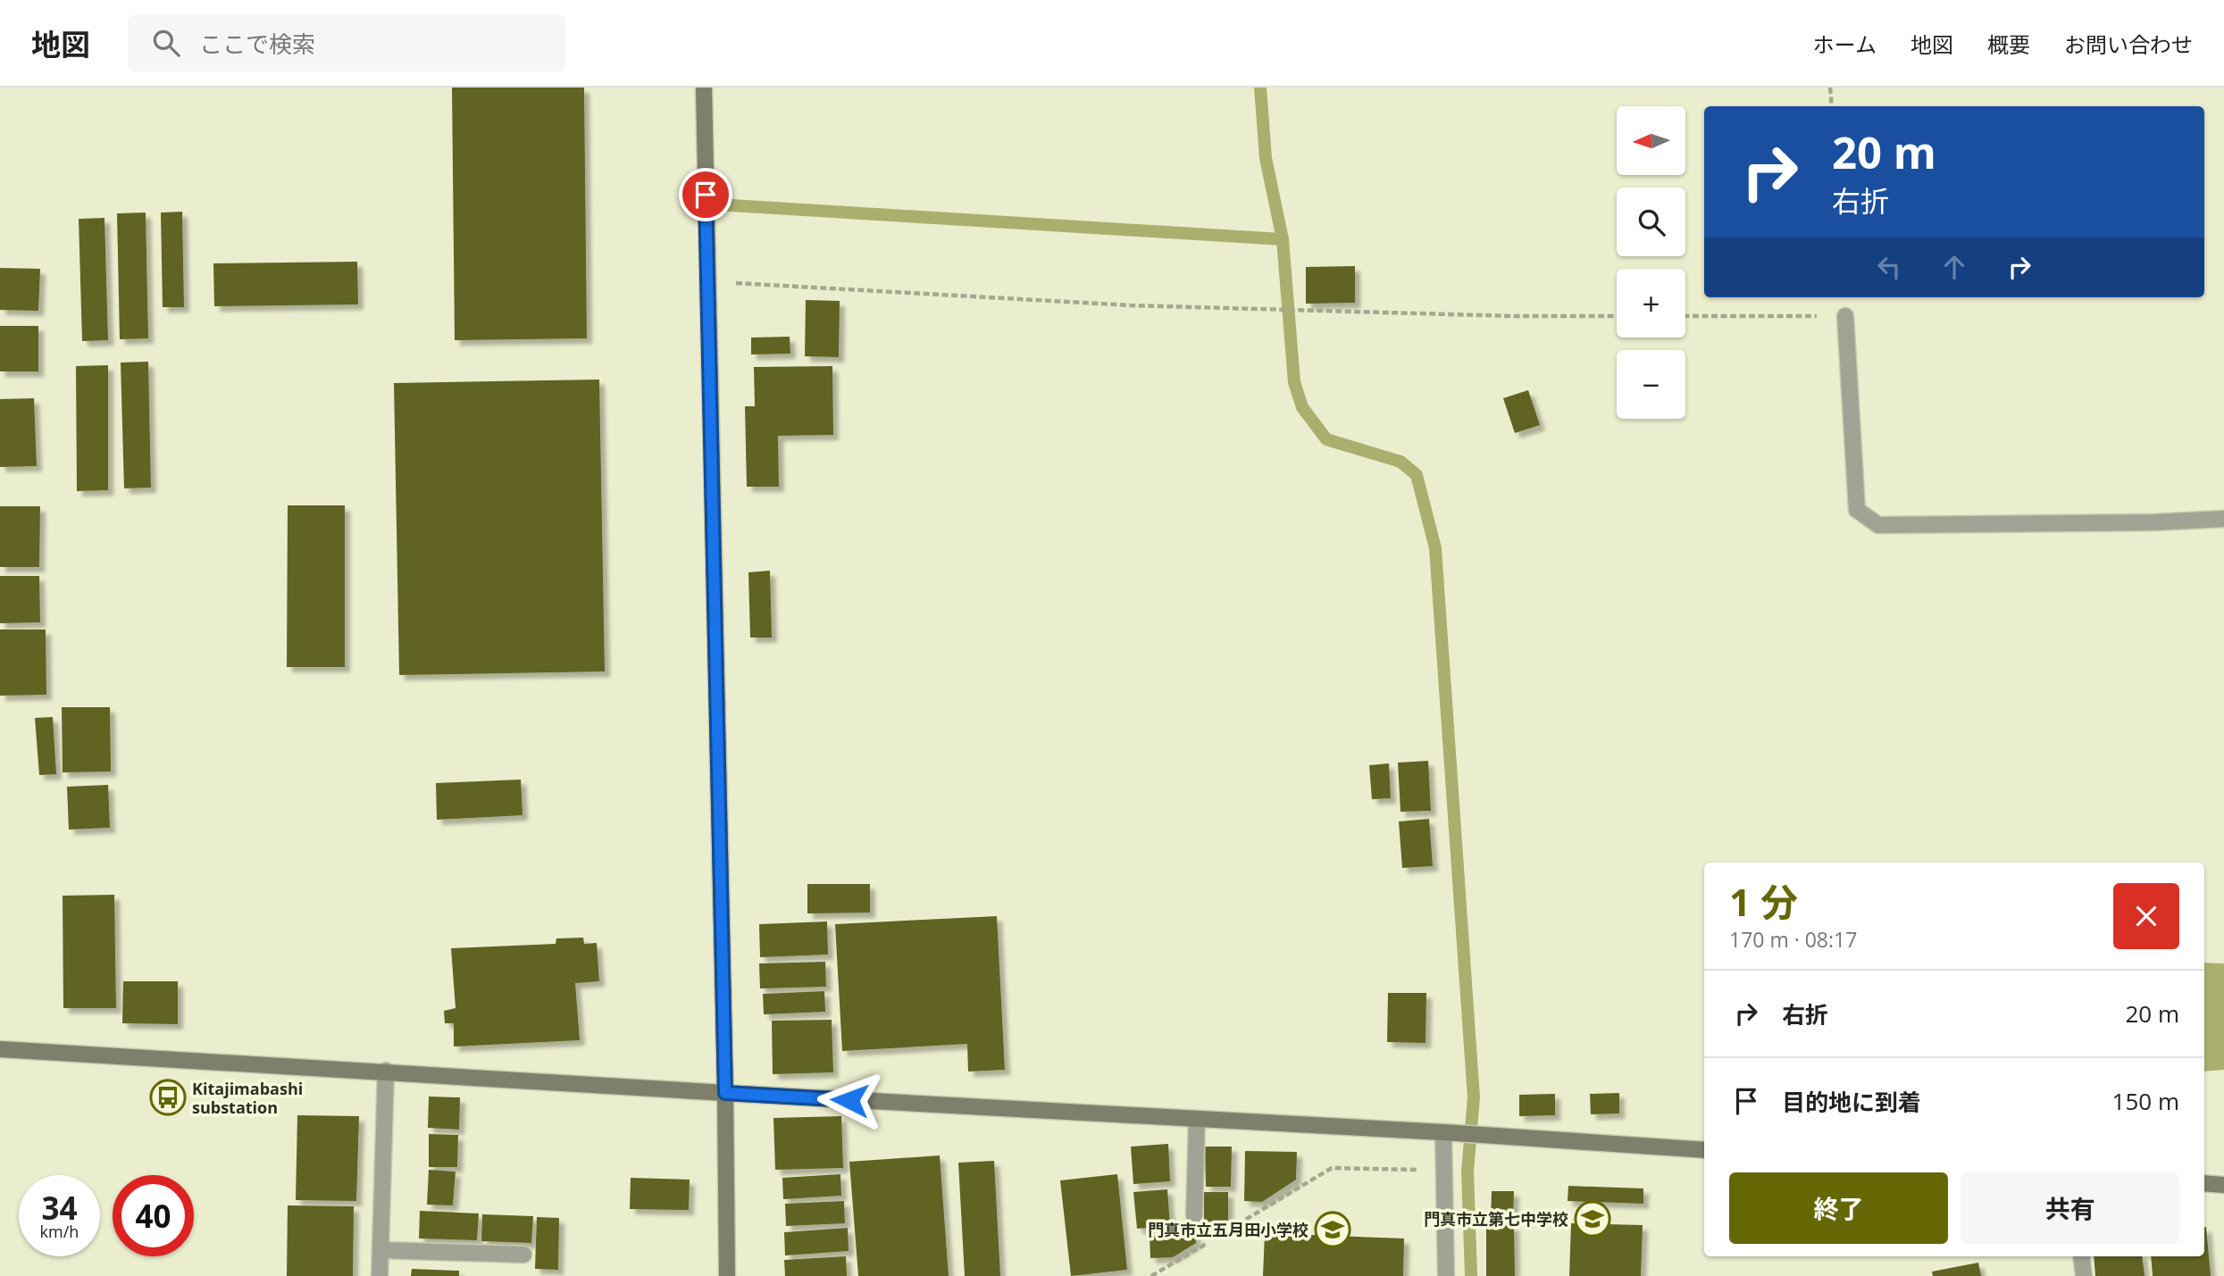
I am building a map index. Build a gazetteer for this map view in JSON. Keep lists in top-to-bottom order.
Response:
{
  "places": {
    "bus stop": ["Kitajimabashi substation"],
    "school or university": ["門真市立第七中学校", "門真市立五月田小学校"]
  },
  "north": "left",
  "page": {
    "header": "地図",
    "search": "ここで検索",
    "nav": [
      "ホーム",
      "地図",
      "概要",
      "お問い合わせ"
    ],
    "map_buttons": ["+", "−"],
    "turn": ["20 m", "右折"],
    "heading": ["1 分", "170 m · 08:17"],
    "list": [
      {
        "name": "右折",
        "value": "20 m"
      },
      {
        "name": "目的地に到着",
        "value": "150 m"
      }
    ],
    "buttons": ["終了", "共有"],
    "speed": "34 km/h",
    "limit": "40"
  }
}
